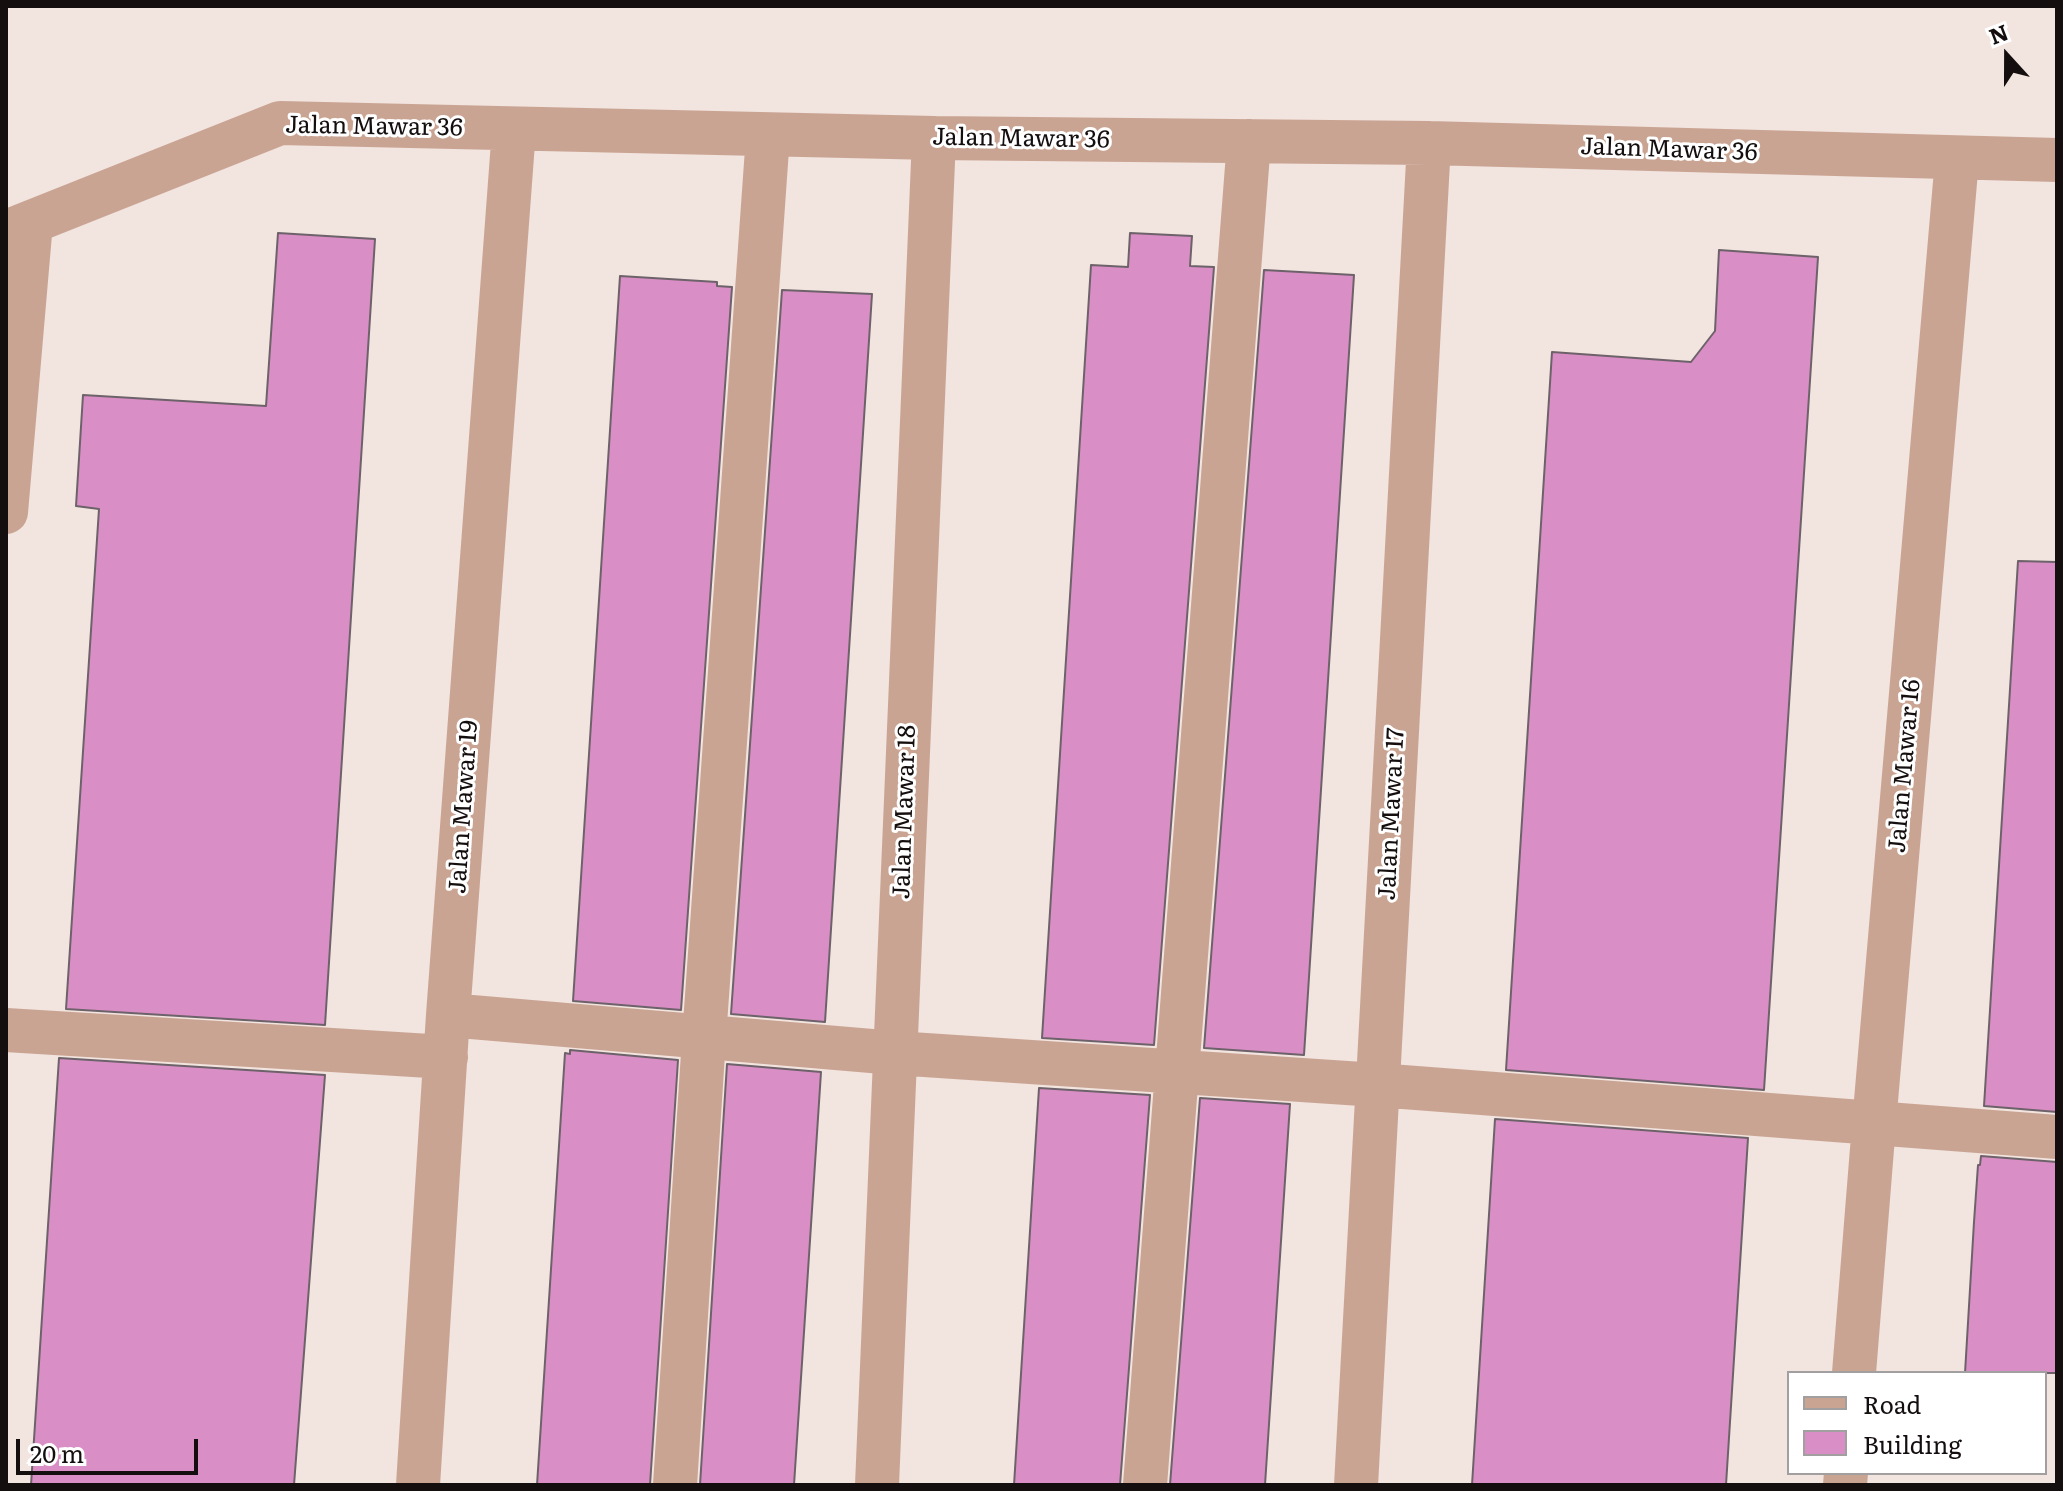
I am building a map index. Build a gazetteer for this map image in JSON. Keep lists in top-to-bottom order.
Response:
{
  "streets": {
    "street": [
      "Jalan Mawar 36",
      "Jalan Mawar 16",
      "Jalan Mawar 19",
      "Jalan Mawar 18",
      "Jalan Mawar 17"
    ]
  },
  "crossings": [
    ["Jalan Mawar 36", "Jalan Mawar 16"],
    ["Jalan Mawar 36", "Jalan Mawar 19"],
    ["Jalan Mawar 36", "Jalan Mawar 18"],
    ["Jalan Mawar 36", "Jalan Mawar 17"]
  ],
  "legend": ["Road", "Building"],
  "scale_bar": "20 m",
  "north": "top"
}
